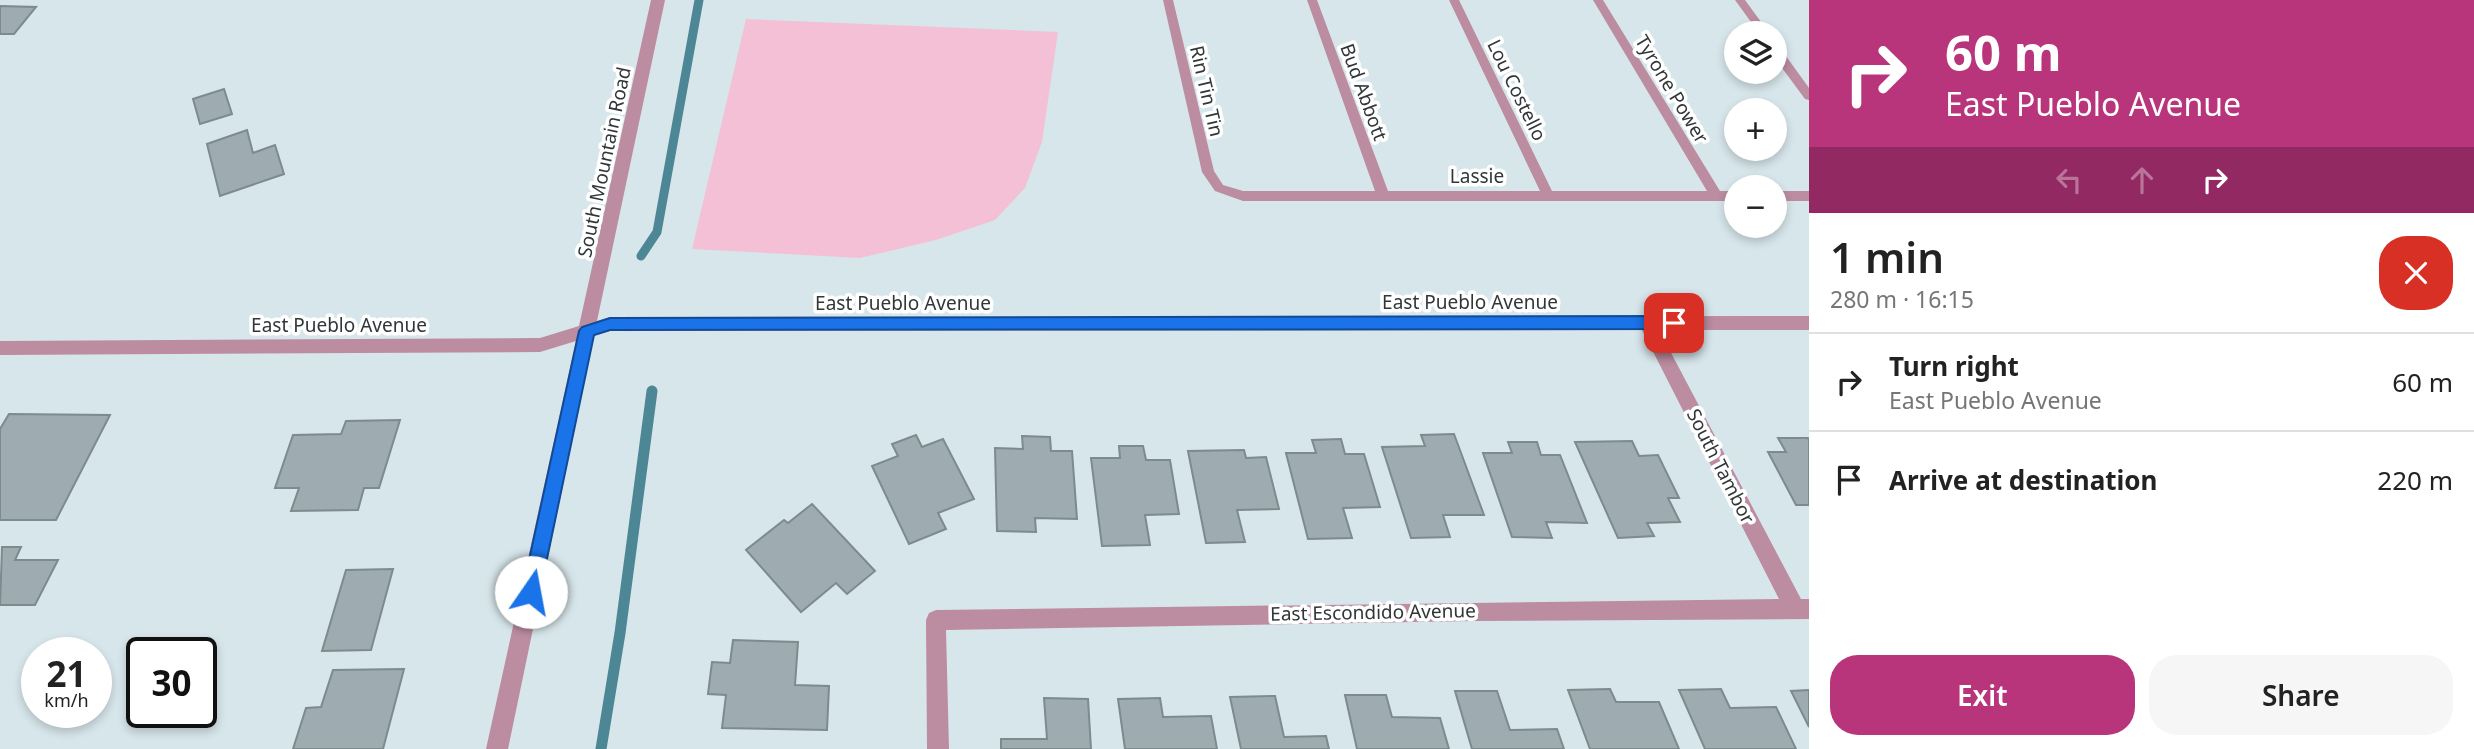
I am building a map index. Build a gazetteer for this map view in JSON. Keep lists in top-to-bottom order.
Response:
{
  "streets": {
    "street": [
      "South Mountain Road",
      "East Pueblo Avenue",
      "South Tambor",
      "East Escondido Avenue"
    ],
    "lane": [
      "Tyrone Power",
      "Lou Costello",
      "Rin Tin Tin",
      "Bud Abbott",
      "Lassie"
    ]
  },
  "crossings": [
    ["Tyrone Power", "Lassie"],
    ["Lou Costello", "Lassie"],
    ["Rin Tin Tin", "Lassie"],
    ["Bud Abbott", "Lassie"],
    ["South Mountain Road", "East Pueblo Avenue"],
    ["East Pueblo Avenue", "South Tambor"],
    ["South Tambor", "East Escondido Avenue"]
  ],
  "page": {
    "turn": ["60 m", "East Pueblo Avenue"],
    "map_buttons": ["+", "−"],
    "heading": ["1 min", "280 m · 16:15"],
    "list": [
      {
        "name": "Turn right",
        "note": "East Pueblo Avenue",
        "value": "60 m"
      },
      {
        "name": "Arrive at destination",
        "value": "220 m"
      }
    ],
    "speed": "21 km/h",
    "limit": "30",
    "buttons": ["Exit", "Share"]
  }
}
